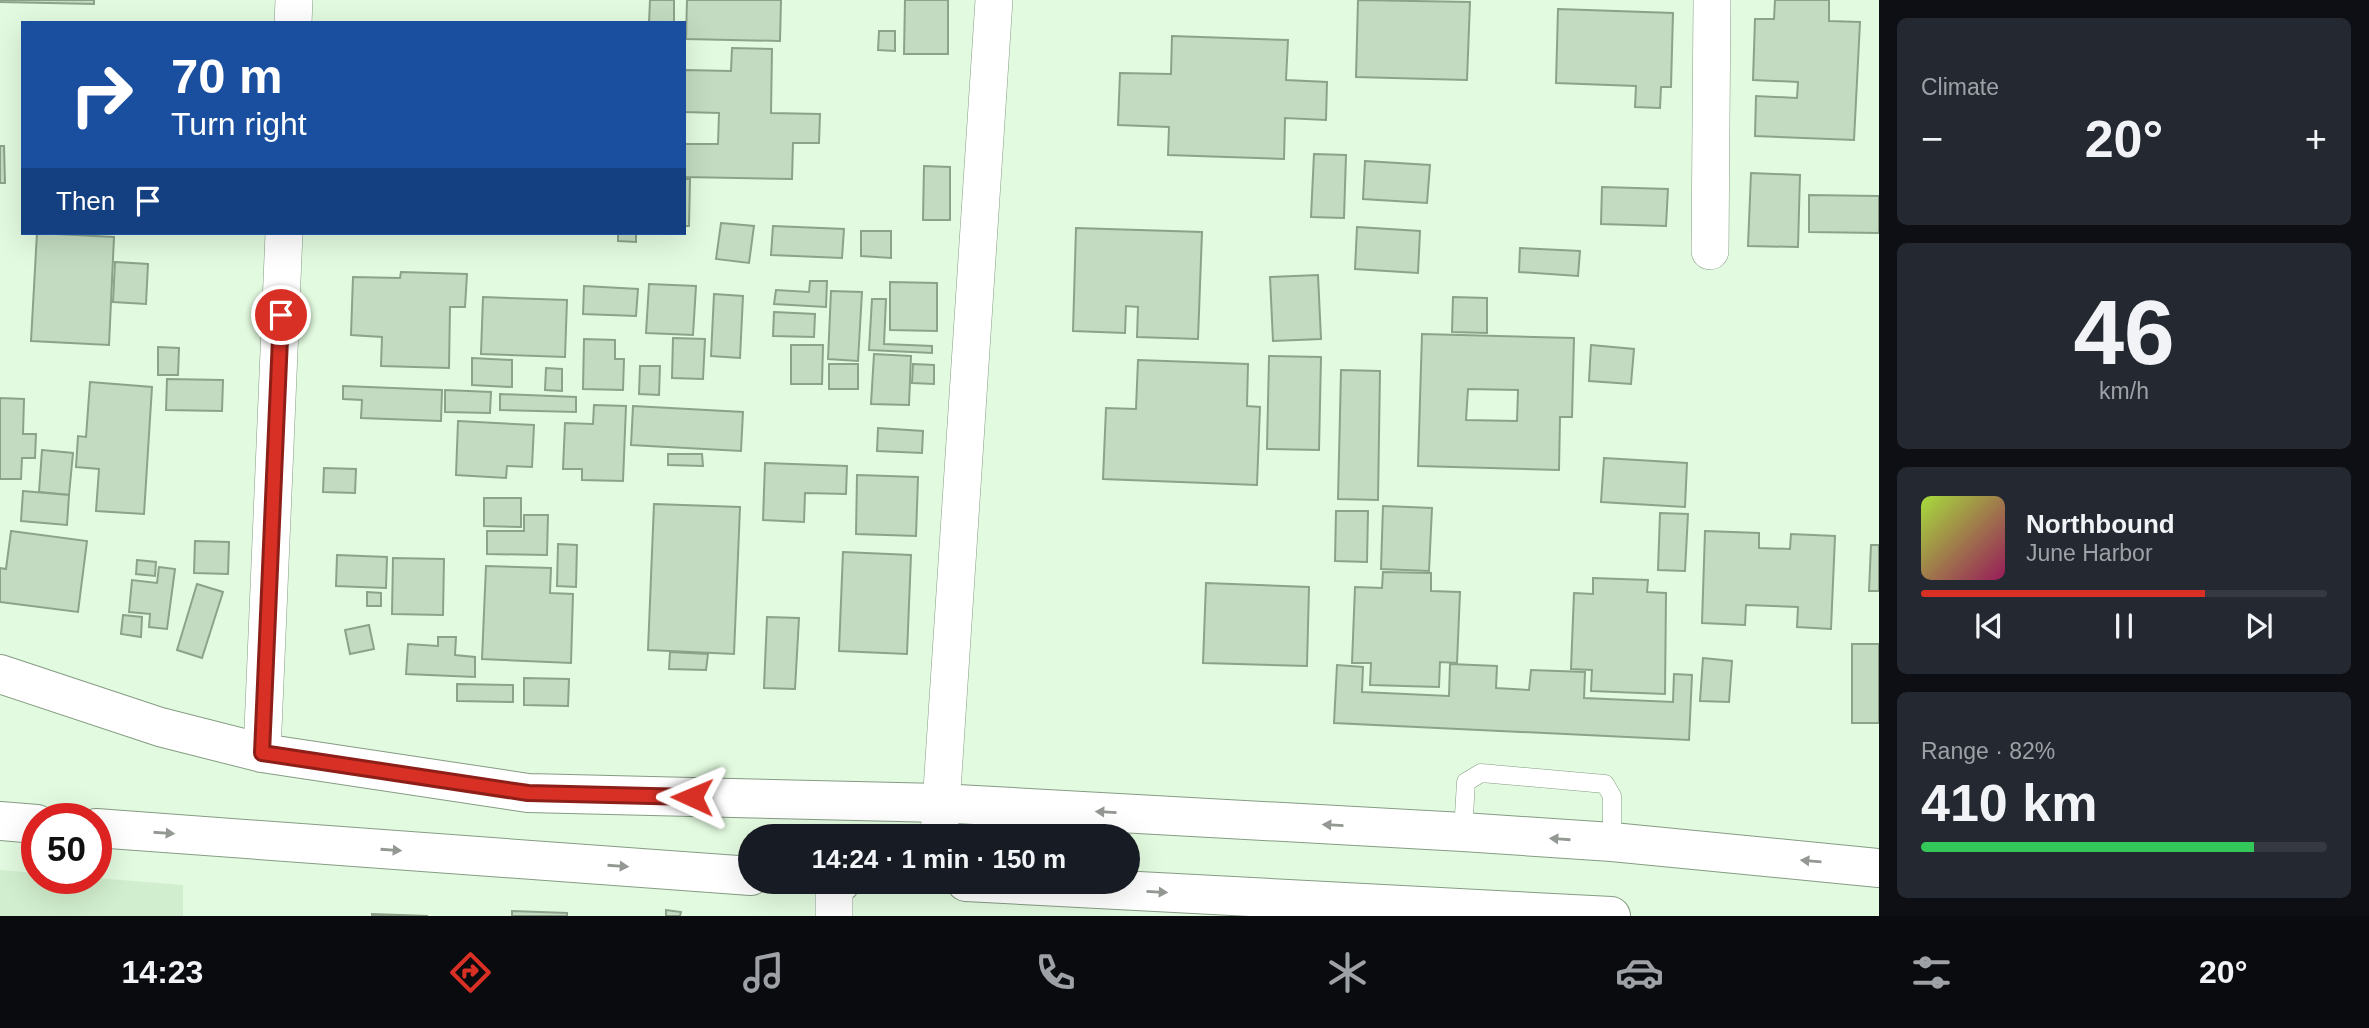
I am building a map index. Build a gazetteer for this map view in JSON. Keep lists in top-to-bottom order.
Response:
{
  "page": {
    "tile": [
      "Climate",
      ["46", "km/h"],
      ["Range · 82%", "410 km"]
    ],
    "turn": ["70 m", "Turn right"],
    "heat": ["−", "20°", "+"],
    "then": "Then",
    "song": ["Northbound", "June Harbor"],
    "limit": "50",
    "trip": "14:24 · 1 min · 150 m",
    "tabs": ["14:23", "20°"]
  }
}
